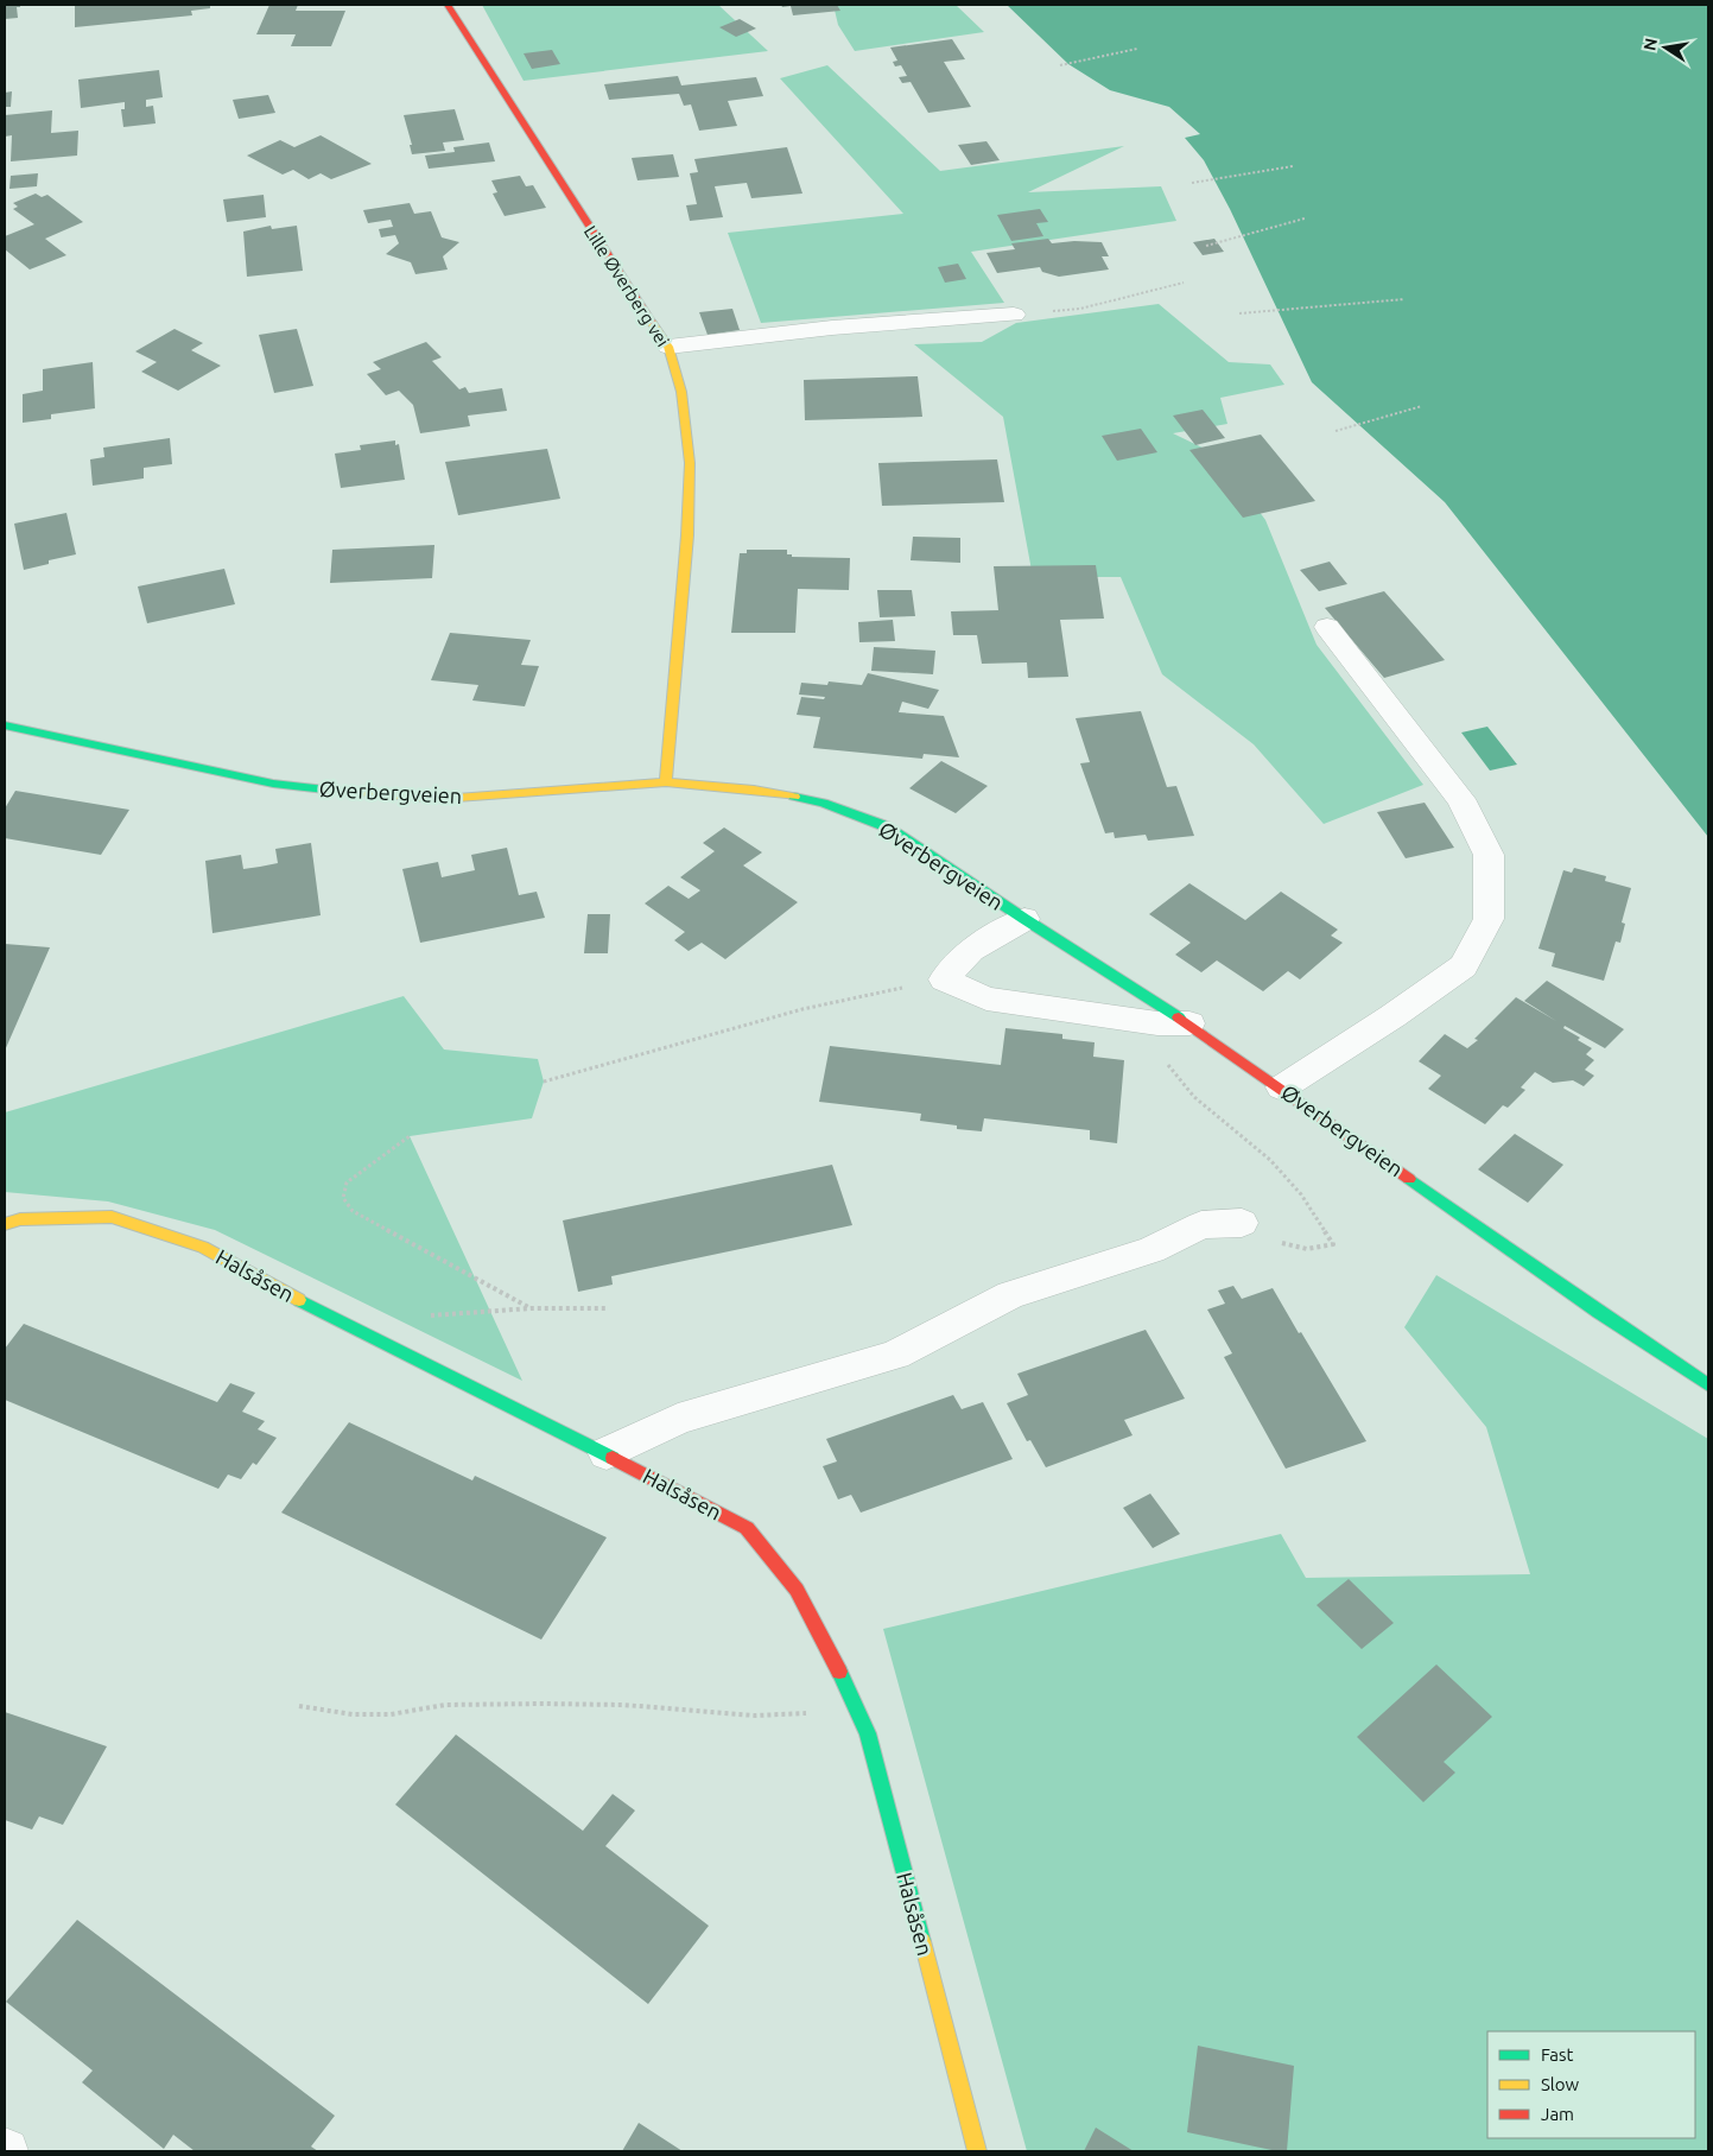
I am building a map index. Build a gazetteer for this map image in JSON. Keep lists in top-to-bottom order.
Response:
{
  "streets": {
    "street": ["Lille Øverberg vei", "Øverbergveien", "Halsåsen"]
  },
  "crossings": [
    ["Lille Øverberg vei", "Øverbergveien"]
  ],
  "legend": ["Fast", "Slow", "Jam"],
  "north": "left"
}
